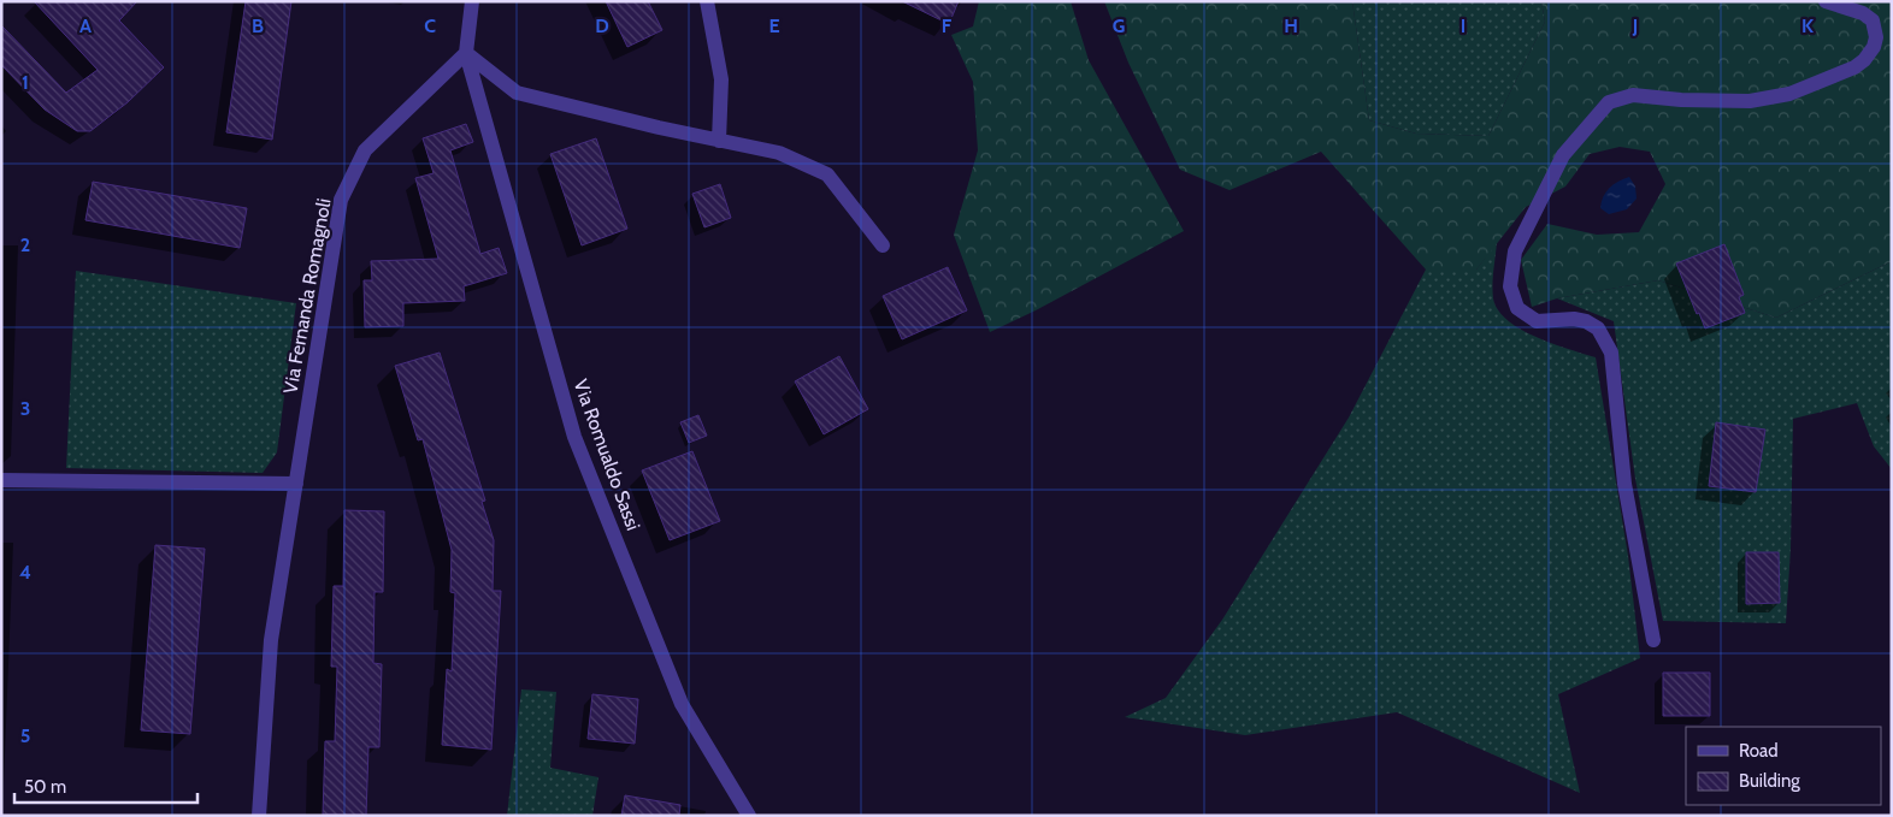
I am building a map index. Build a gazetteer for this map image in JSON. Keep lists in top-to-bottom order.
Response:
{
  "streets": {
    "street": ["Via Fernanda Romagnoli", "Via Romualdo Sassi"]
  },
  "crossings": [
    ["Via Fernanda Romagnoli", "Via Romualdo Sassi"]
  ],
  "legend": ["Road", "Building"],
  "scale_bar": "50 m",
  "grid": {
    "columns": [
      "A",
      "B",
      "C",
      "D",
      "E",
      "F",
      "G",
      "H",
      "I",
      "J",
      "K"
    ],
    "rows": [
      "1",
      "2",
      "3",
      "4",
      "5"
    ]
  }
}
